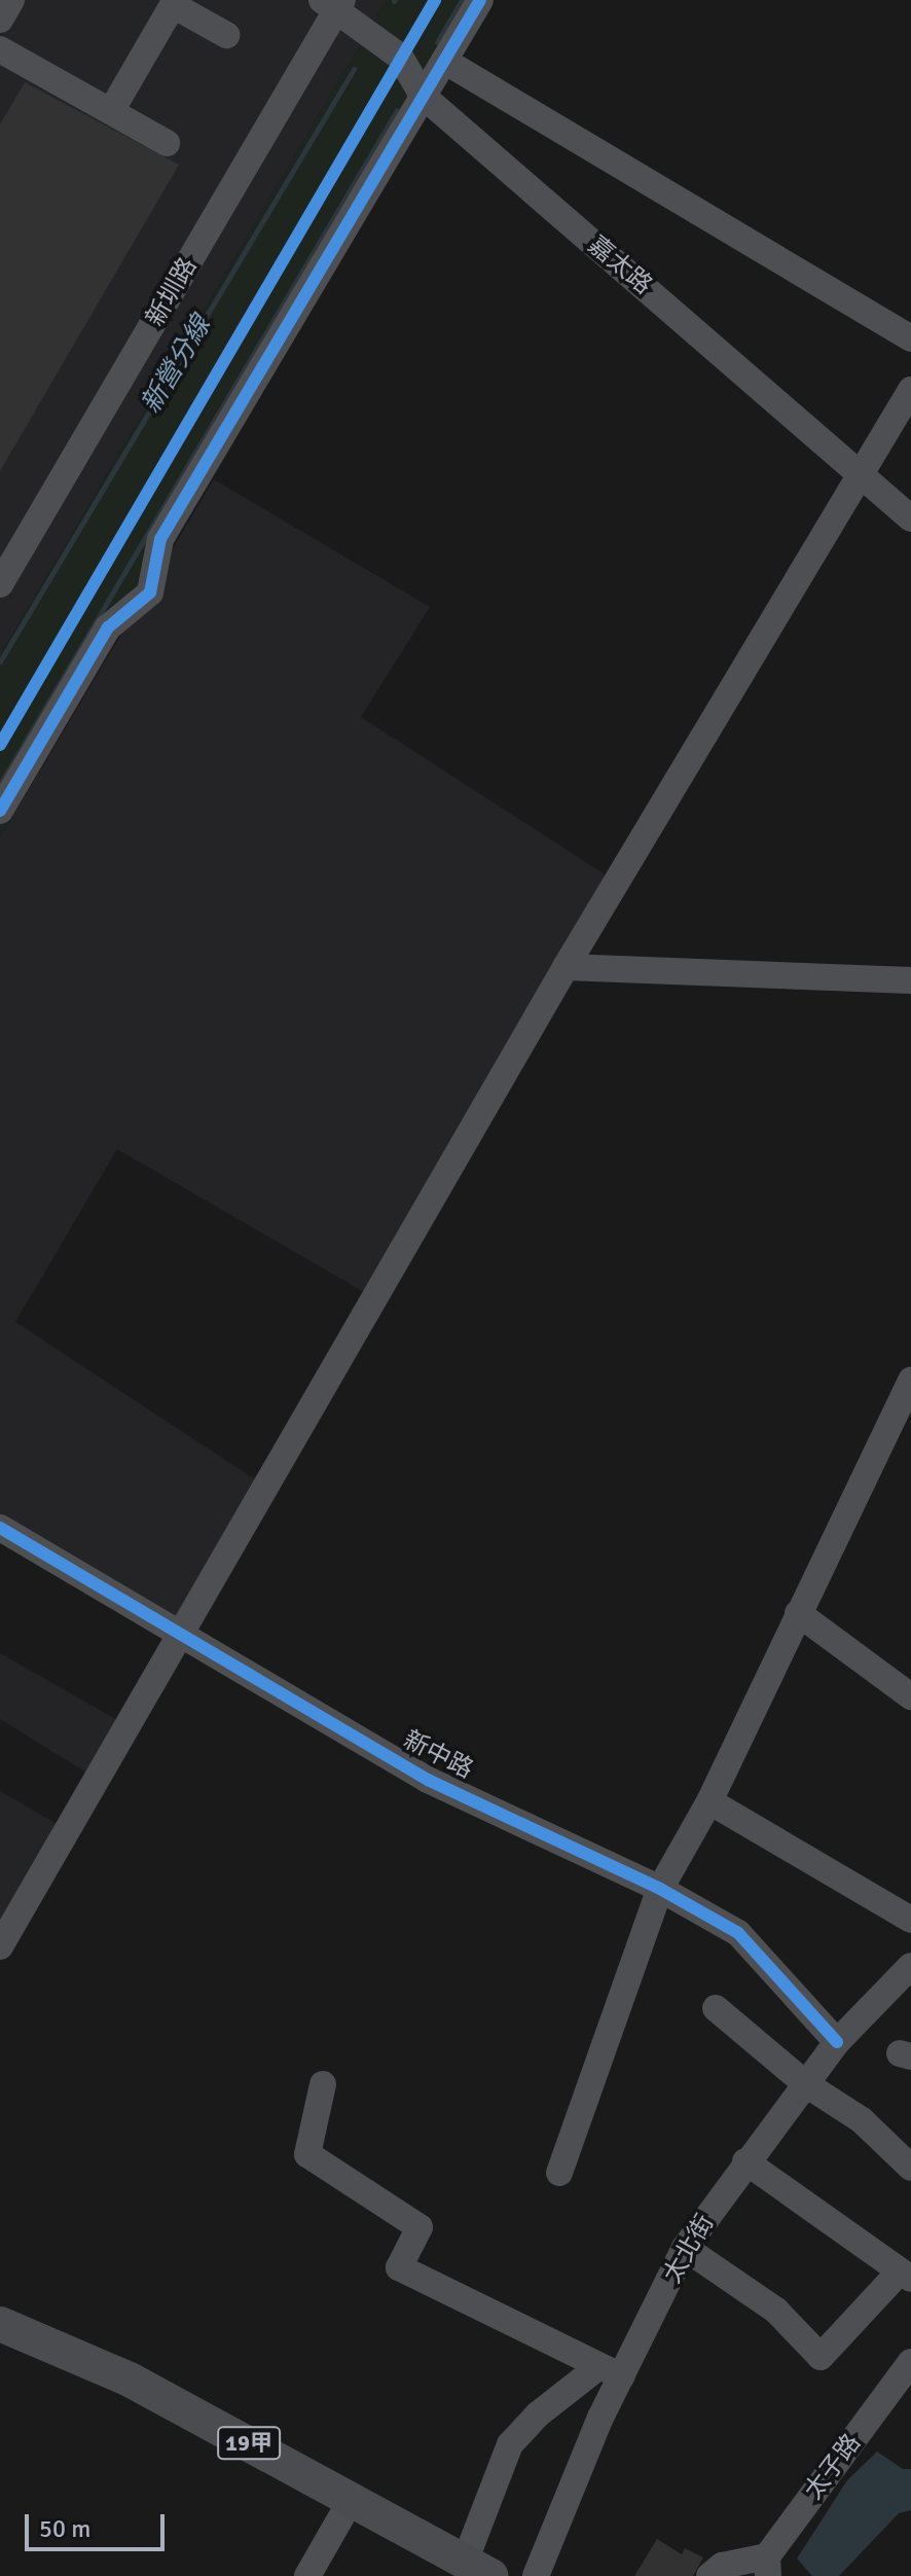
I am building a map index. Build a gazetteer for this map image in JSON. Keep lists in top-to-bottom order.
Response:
{
  "streets": {
    "main road": ["19甲"],
    "street": [
      "嘉太路",
      "新圳路",
      "新中路",
      "太北街",
      "太子路"
    ]
  },
  "crossings": [
    ["嘉太路", "新圳路"],
    ["新中路", "太北街"]
  ],
  "water": ["新營分線"],
  "scale_bar": "50 m"
}
